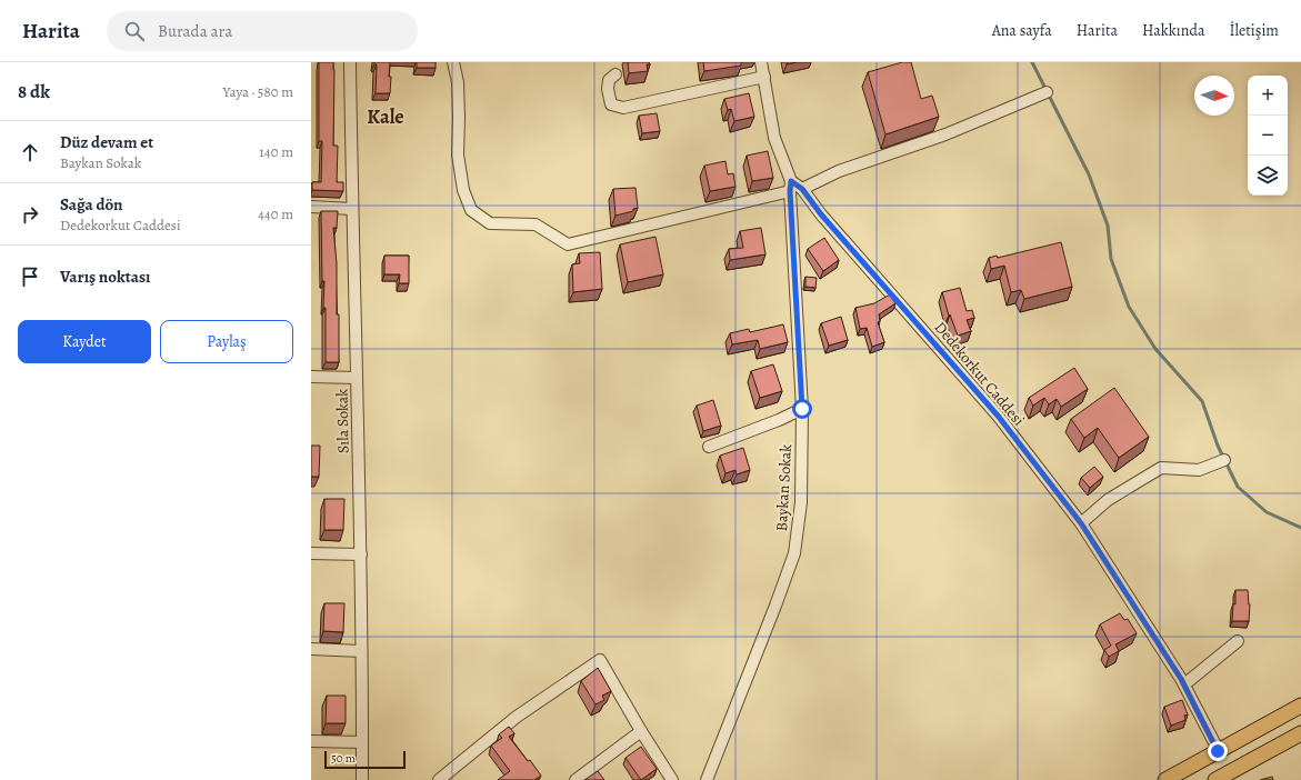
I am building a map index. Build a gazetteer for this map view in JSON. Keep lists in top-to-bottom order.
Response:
{
  "streets": {
    "street": ["Dedekorkut Caddesi", "Sıla Sokak", "Baykan Sokak"]
  },
  "crossings": [
    ["Dedekorkut Caddesi", "Baykan Sokak"]
  ],
  "districts": ["Kale"],
  "scale_bar": "50 m",
  "north": "right",
  "page": {
    "header": "Harita",
    "search": "Burada ara",
    "nav": [
      "Ana sayfa",
      "Harita",
      "Hakkında",
      "İletişim"
    ],
    "heading": ["8 dk", "Yaya · 580 m"],
    "map_buttons": ["+", "−"],
    "list": [
      ["Düz devam et", "Baykan Sokak", "140 m"],
      ["Sağa dön", "Dedekorkut Caddesi", "440 m"],
      "Varış noktası"
    ],
    "buttons": ["Kaydet", "Paylaş"],
    "scale": "50 m"
  }
}
